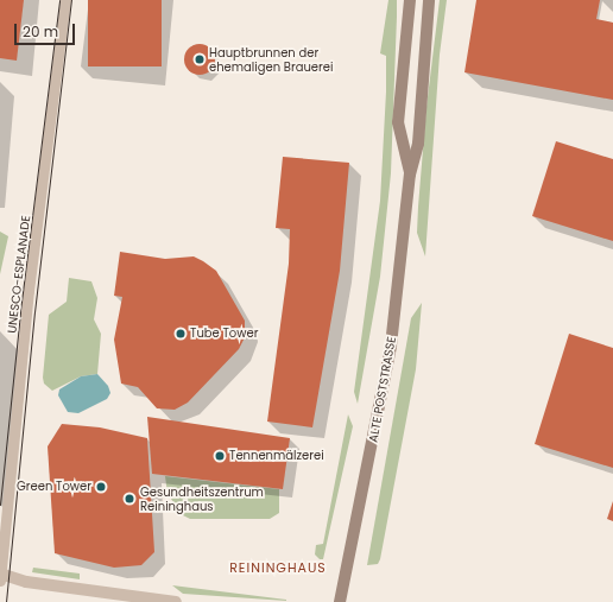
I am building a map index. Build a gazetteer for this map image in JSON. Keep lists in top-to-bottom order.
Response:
{
  "streets": {
    "main road": ["ALTE POSTSTRASSE"],
    "lane": ["UNESCO-ESPLANADE"]
  },
  "districts": ["REININGHAUS"],
  "places": [
    "Hauptbrunnen der ehemaligen Brauerei",
    "Tube Tower",
    "Tennenmälzerei",
    "Green Tower",
    "Gesundheitszentrum Reininghaus"
  ],
  "scale_bar": "20 m"
}
